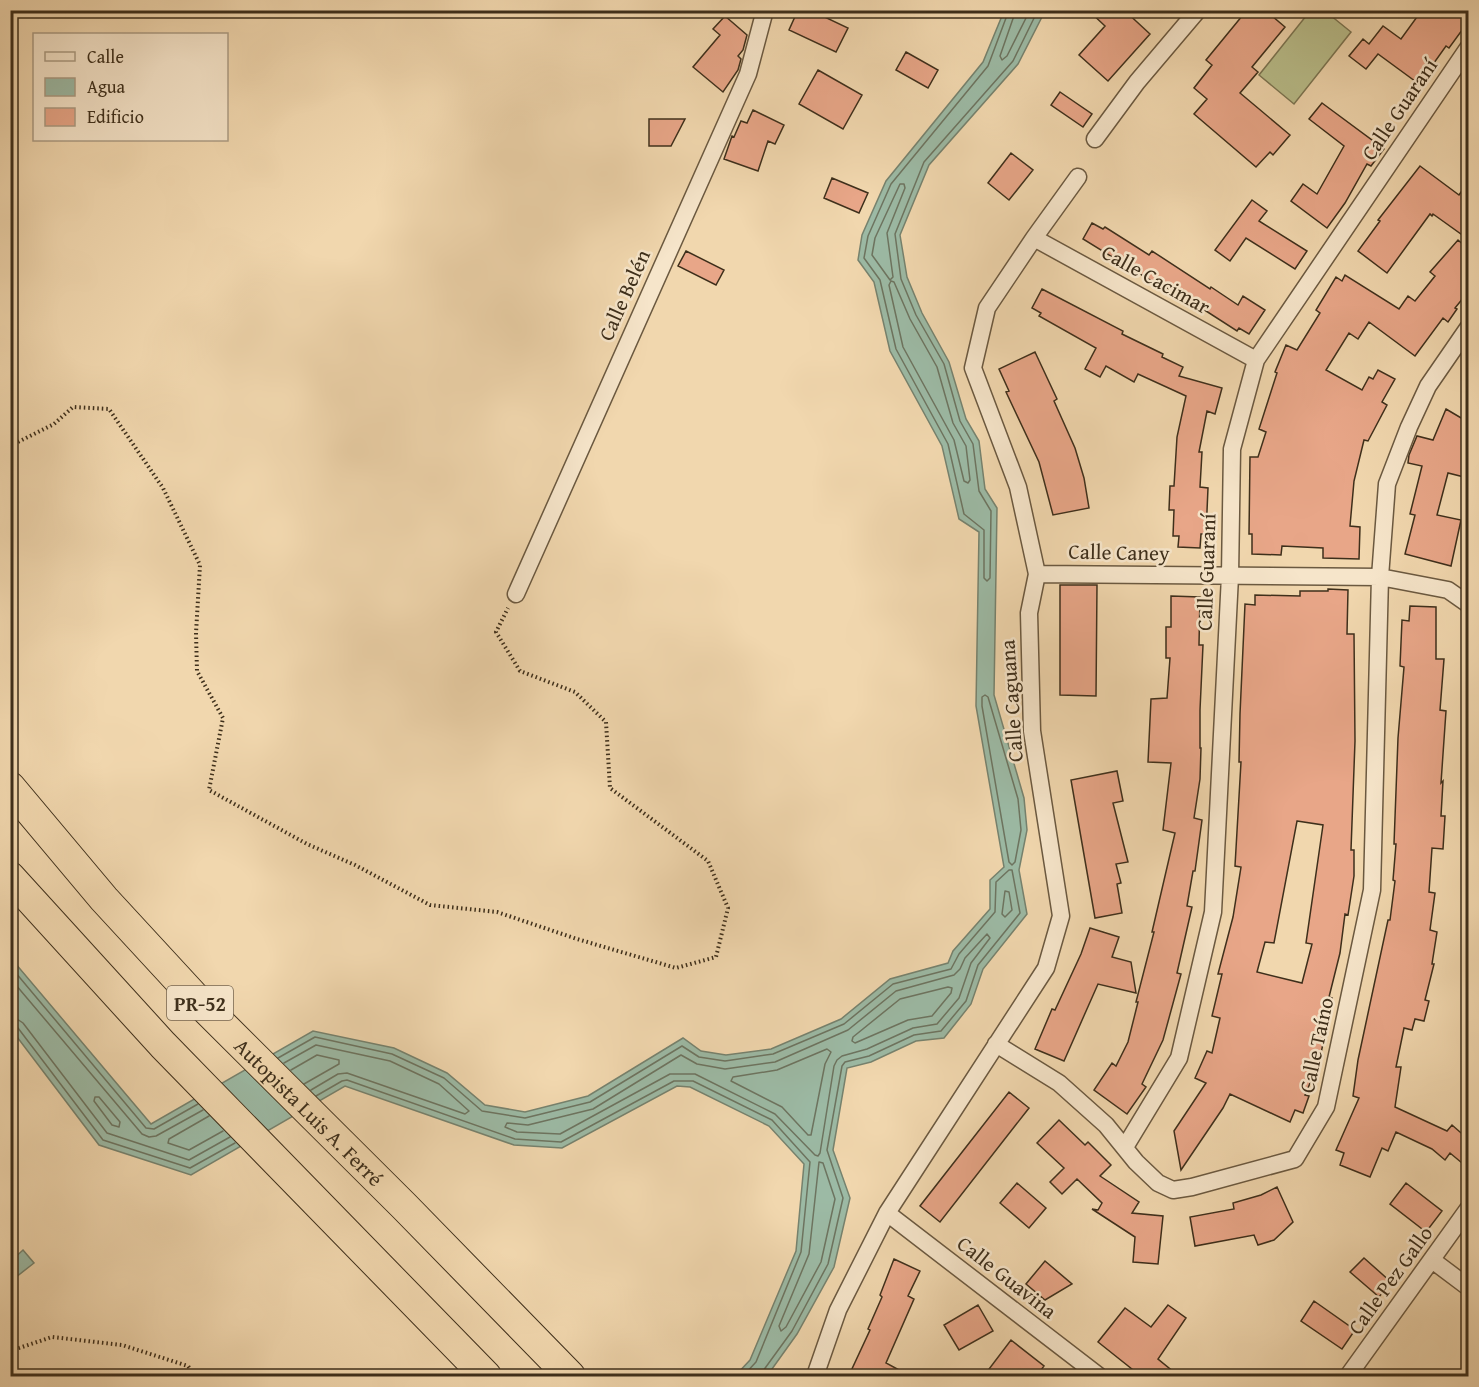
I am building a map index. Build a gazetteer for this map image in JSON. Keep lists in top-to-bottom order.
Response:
{
  "streets": {
    "highway": ["PR-52", "Autopista Luis A. Ferré"],
    "street": [
      "Calle Guaraní",
      "Calle Cacimar",
      "Calle Belén",
      "Calle Caney",
      "Calle Caguana",
      "Calle Taíno",
      "Calle Guavina",
      "Calle Pez Gallo"
    ]
  },
  "crossings": [
    ["Calle Guaraní", "Calle Cacimar"],
    ["Calle Guaraní", "Calle Caney"],
    ["Calle Guaraní", "Calle Taíno"],
    ["Calle Cacimar", "Calle Caguana"],
    ["Calle Caney", "Calle Caguana"],
    ["Calle Caney", "Calle Taíno"],
    ["Calle Caguana", "Calle Taíno"],
    ["Calle Caguana", "Calle Guavina"]
  ],
  "legend": ["Calle", "Agua", "Edificio"]
}
